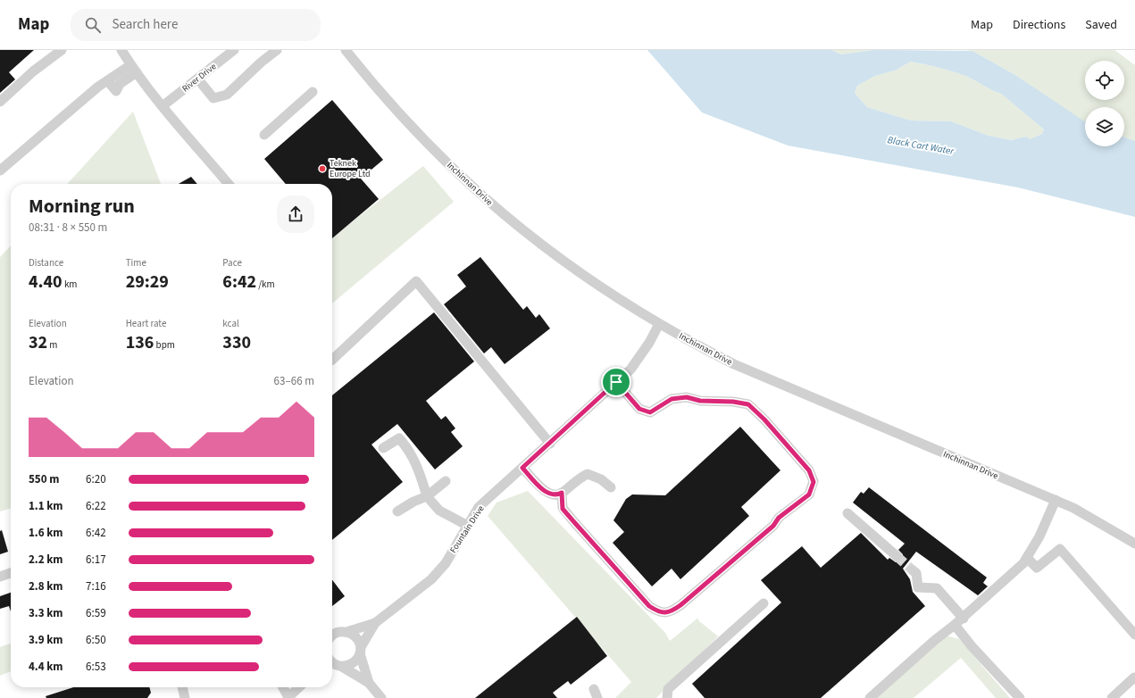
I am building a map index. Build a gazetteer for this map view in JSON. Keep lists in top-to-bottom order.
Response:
{
  "streets": {
    "street": ["River Drive", "Inchinnan Drive", "Fountain Drive"]
  },
  "crossings": [
    ["Inchinnan Drive", "Fountain Drive"]
  ],
  "water": ["Black Cart Water"],
  "places": ["Teknek Europe Ltd"],
  "page": {
    "header": "Map",
    "search": "Search here",
    "nav": ["Map", "Directions", "Saved"],
    "heading": ["Morning run", "08:31 · 8 × 550 m"],
    "stats": [
      ["Distance", "4.40 km"],
      ["Time", "29:29"],
      ["Pace", "6:42 /km"],
      ["Elevation", "32 m"],
      ["Heart rate", "136 bpm"],
      ["kcal", "330"]
    ],
    "chart": ["Elevation", "63–66 m"],
    "list": [
      {
        "name": "550 m",
        "note": "6:20"
      },
      {
        "name": "1.1 km",
        "note": "6:22"
      },
      {
        "name": "1.6 km",
        "note": "6:42"
      },
      {
        "name": "2.2 km",
        "note": "6:17"
      },
      {
        "name": "2.8 km",
        "note": "7:16"
      },
      {
        "name": "3.3 km",
        "note": "6:59"
      },
      {
        "name": "3.9 km",
        "note": "6:50"
      },
      {
        "name": "4.4 km",
        "note": "6:53"
      }
    ]
  }
}
